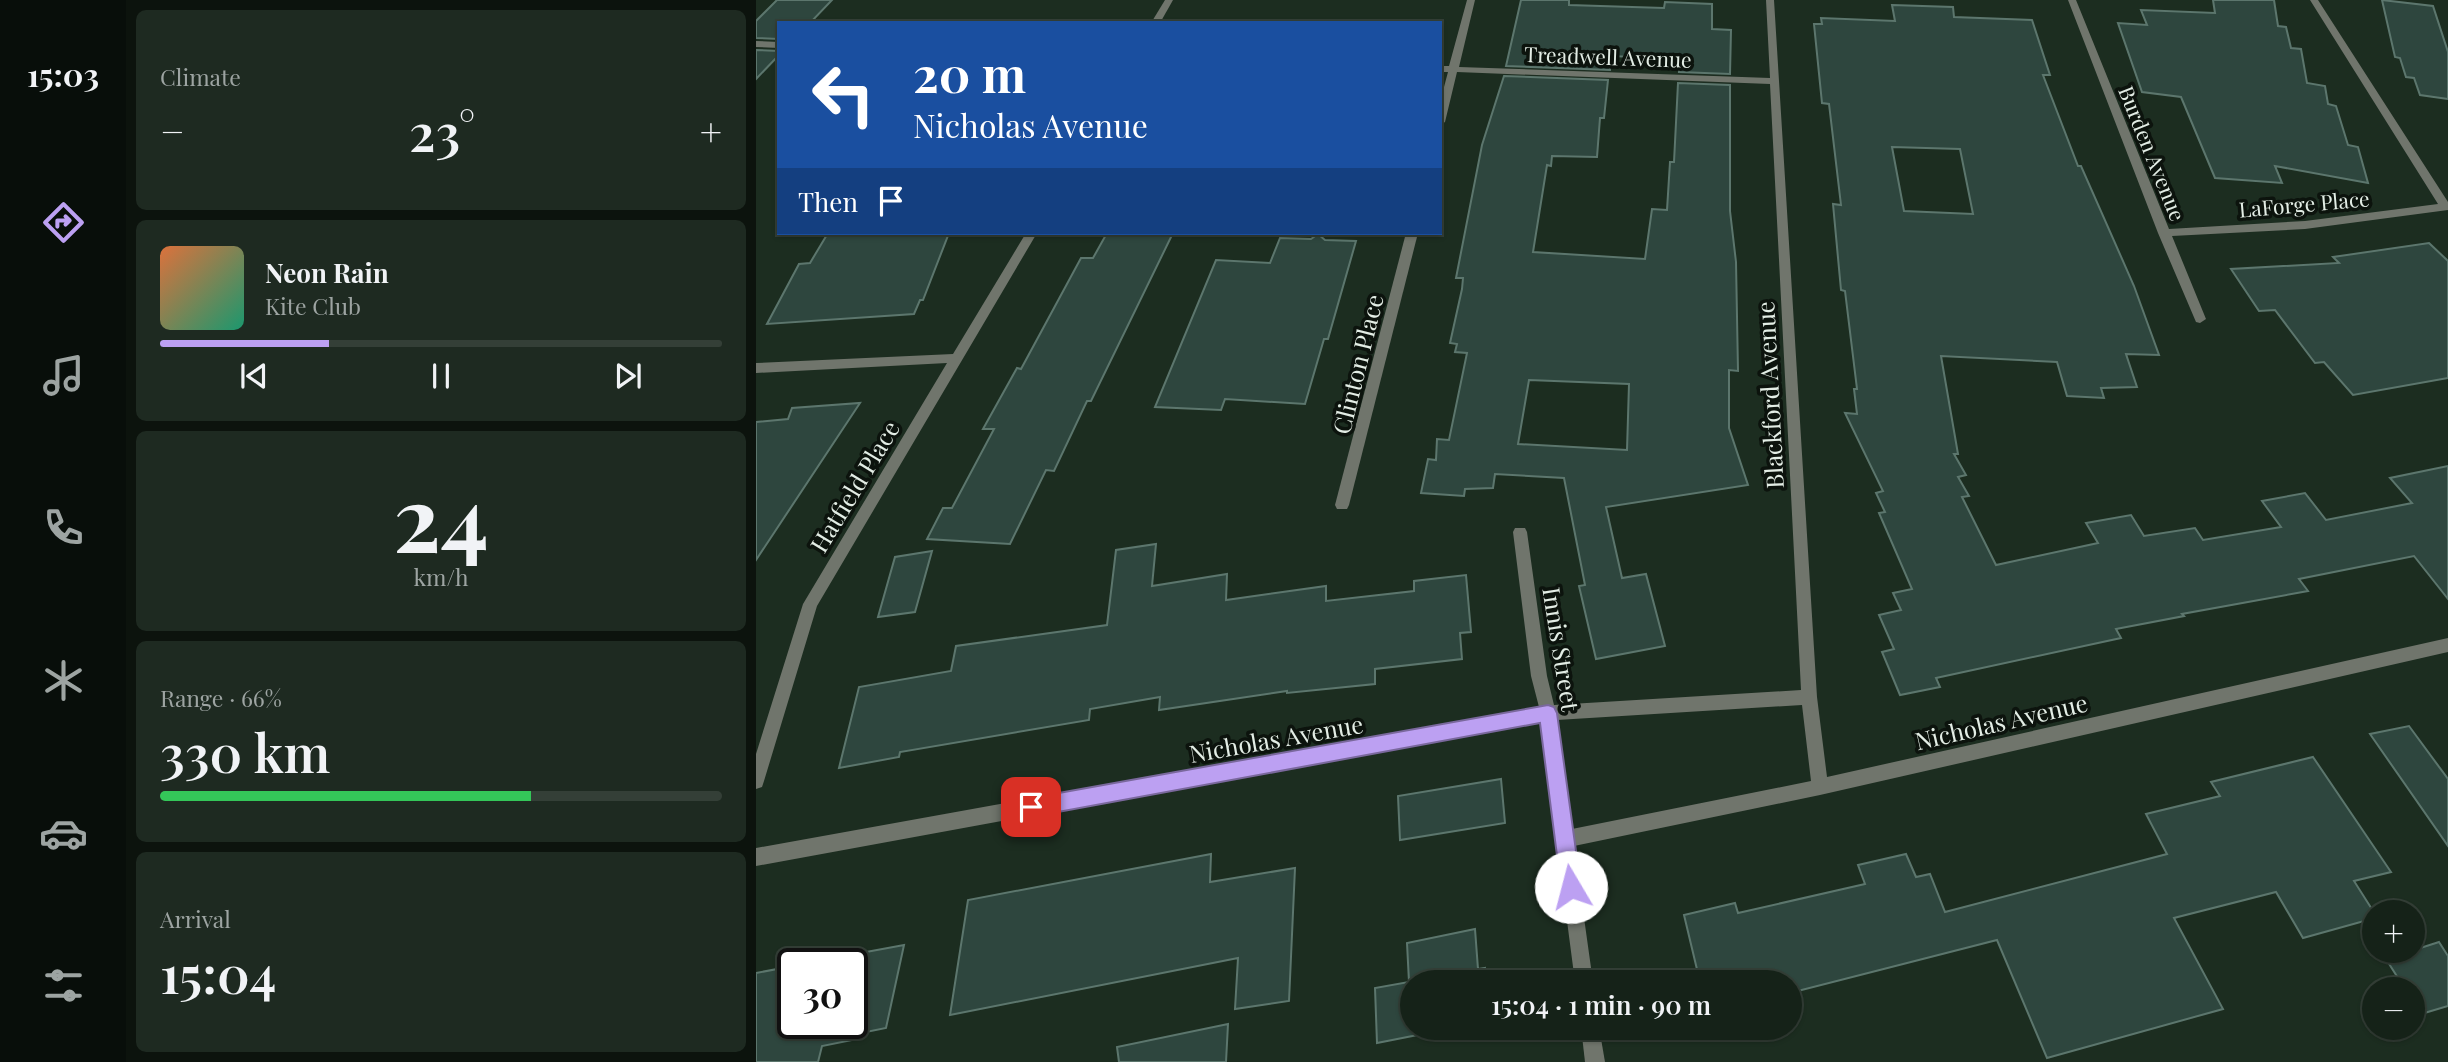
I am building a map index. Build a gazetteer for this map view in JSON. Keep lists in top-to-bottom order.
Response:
{
  "streets": {
    "street": [
      "Treadwell Avenue",
      "Burden Avenue",
      "LaForge Place",
      "Clinton Place",
      "Blackford Avenue",
      "Hatfield Place",
      "Innis Street",
      "Nicholas Avenue"
    ]
  },
  "crossings": [
    ["Treadwell Avenue", "Blackford Avenue"],
    ["Burden Avenue", "LaForge Place"],
    ["Blackford Avenue", "Nicholas Avenue"],
    ["Innis Street", "Nicholas Avenue"]
  ],
  "page": {
    "tabs": "15:03",
    "tile": [
      "Climate",
      ["24", "km/h"],
      ["Range · 66%", "330 km"],
      ["Arrival", "15:04"]
    ],
    "turn": ["20 m", "Nicholas Avenue"],
    "heat": ["−", "23°", "+"],
    "then": "Then",
    "song": ["Neon Rain", "Kite Club"],
    "map_buttons": ["+", "−"],
    "limit": "30",
    "trip": "15:04 · 1 min · 90 m"
  }
}
